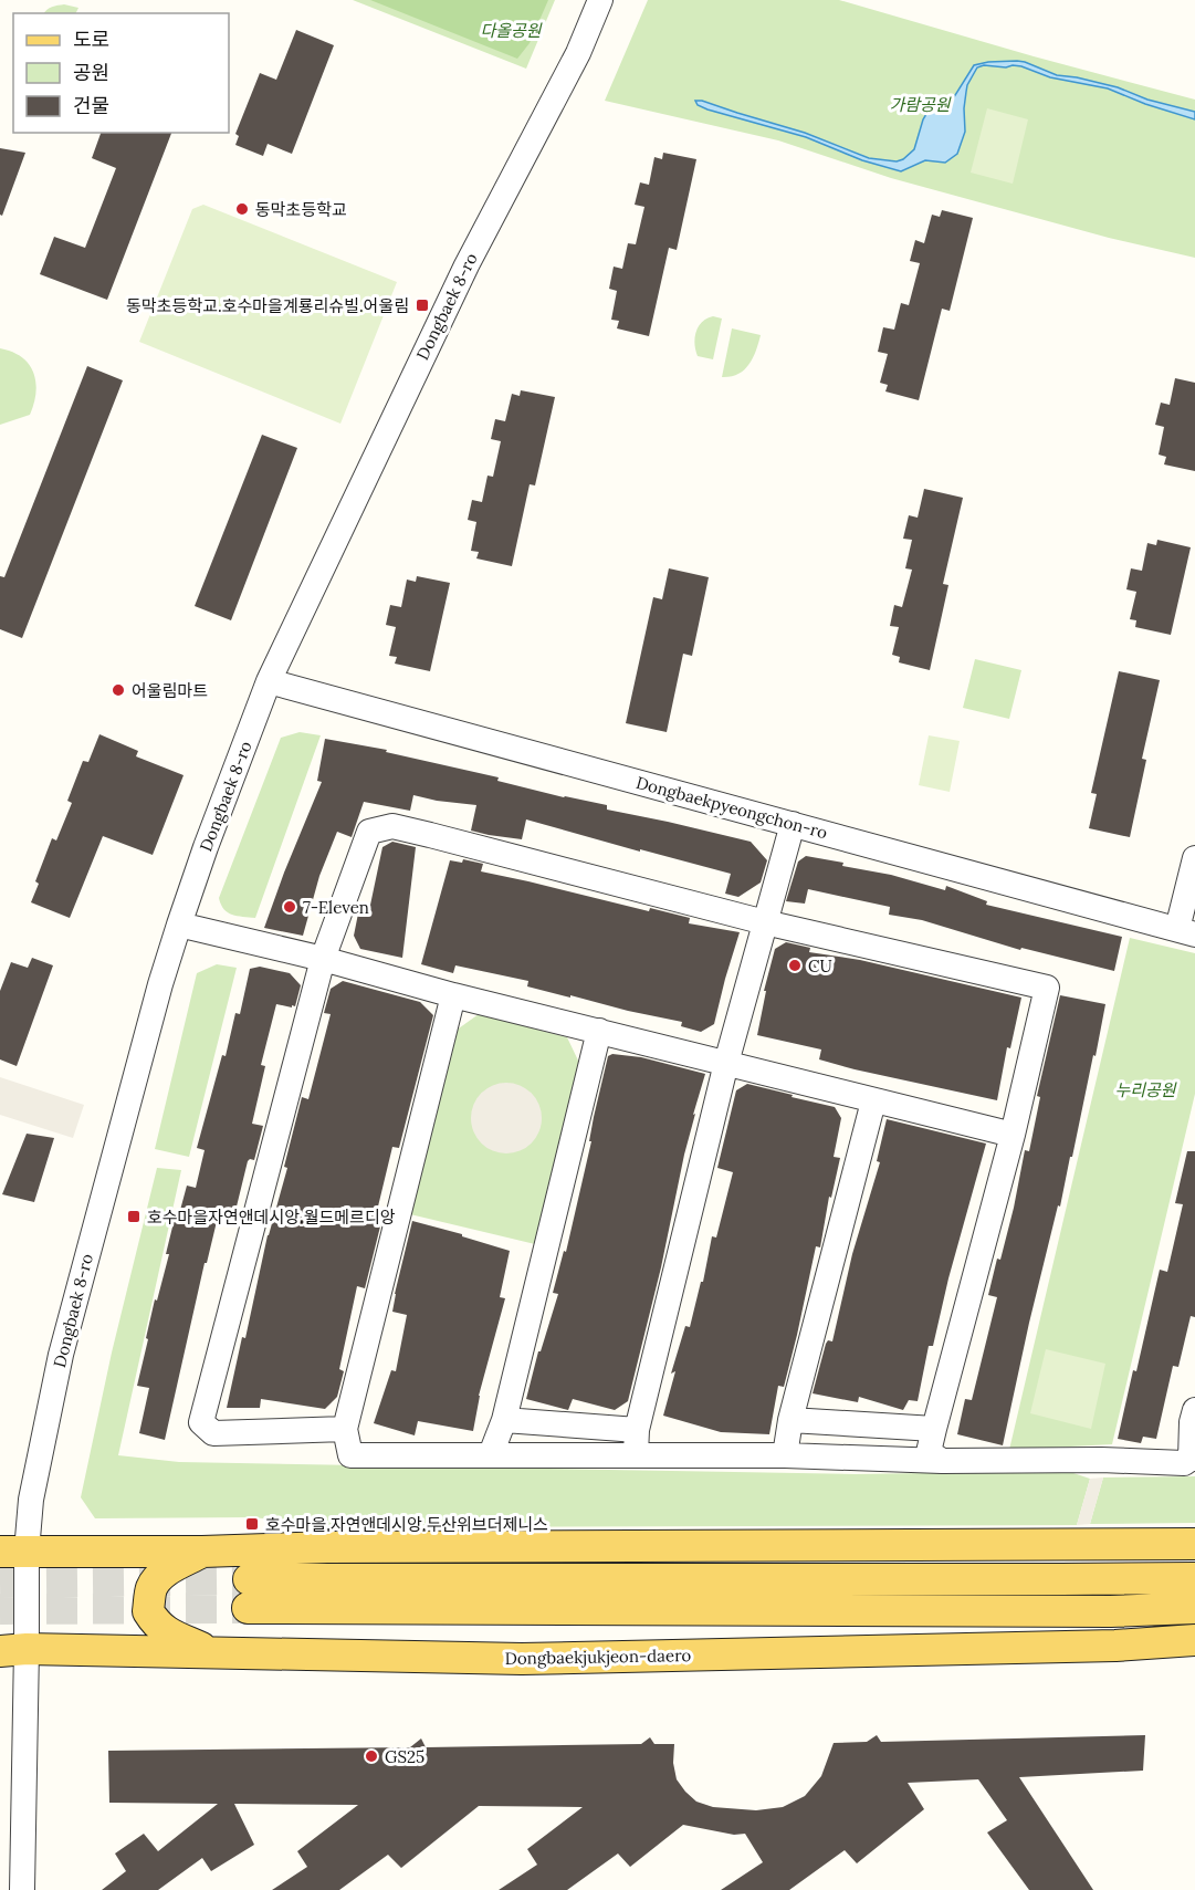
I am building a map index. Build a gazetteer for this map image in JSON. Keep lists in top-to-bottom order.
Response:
{
  "streets": {
    "main road": ["Dongbaekjukjeon-daero"],
    "street": ["Dongbaek 8-ro", "Dongbaekpyeongchon-ro"]
  },
  "crossings": [
    ["Dongbaek 8-ro", "Dongbaekpyeongchon-ro"],
    ["Dongbaek 8-ro", "Dongbaekjukjeon-daero"]
  ],
  "parks": ["다올공원", "가람공원", "누리공원"],
  "places": {
    "other": [
      "동막초등학교",
      "어울림마트",
      "7-Eleven",
      "CU",
      "GS25"
    ],
    "transit": ["동막초등학교.호수마을계룡리슈빌.어울림", "호수마을자연앤데시앙.월드메르디앙", "호수마을.자연앤데시앙.두산위브더제니스"]
  },
  "legend": ["도로", "공원", "건물"]
}
